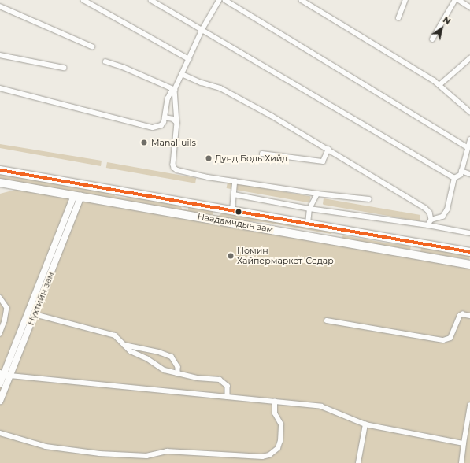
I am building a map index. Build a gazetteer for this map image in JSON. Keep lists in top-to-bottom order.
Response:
{
  "streets": {
    "highway": ["Наадамчдын зам"],
    "main road": ["Нүхтийн зам"]
  },
  "crossings": [
    ["Наадамчдын зам", "Нүхтийн зам"]
  ],
  "places": ["Manal-uils", "Дунд Бодь Хийд", "Номин Хайпермаркет-Седар"],
  "north": "top right"
}
